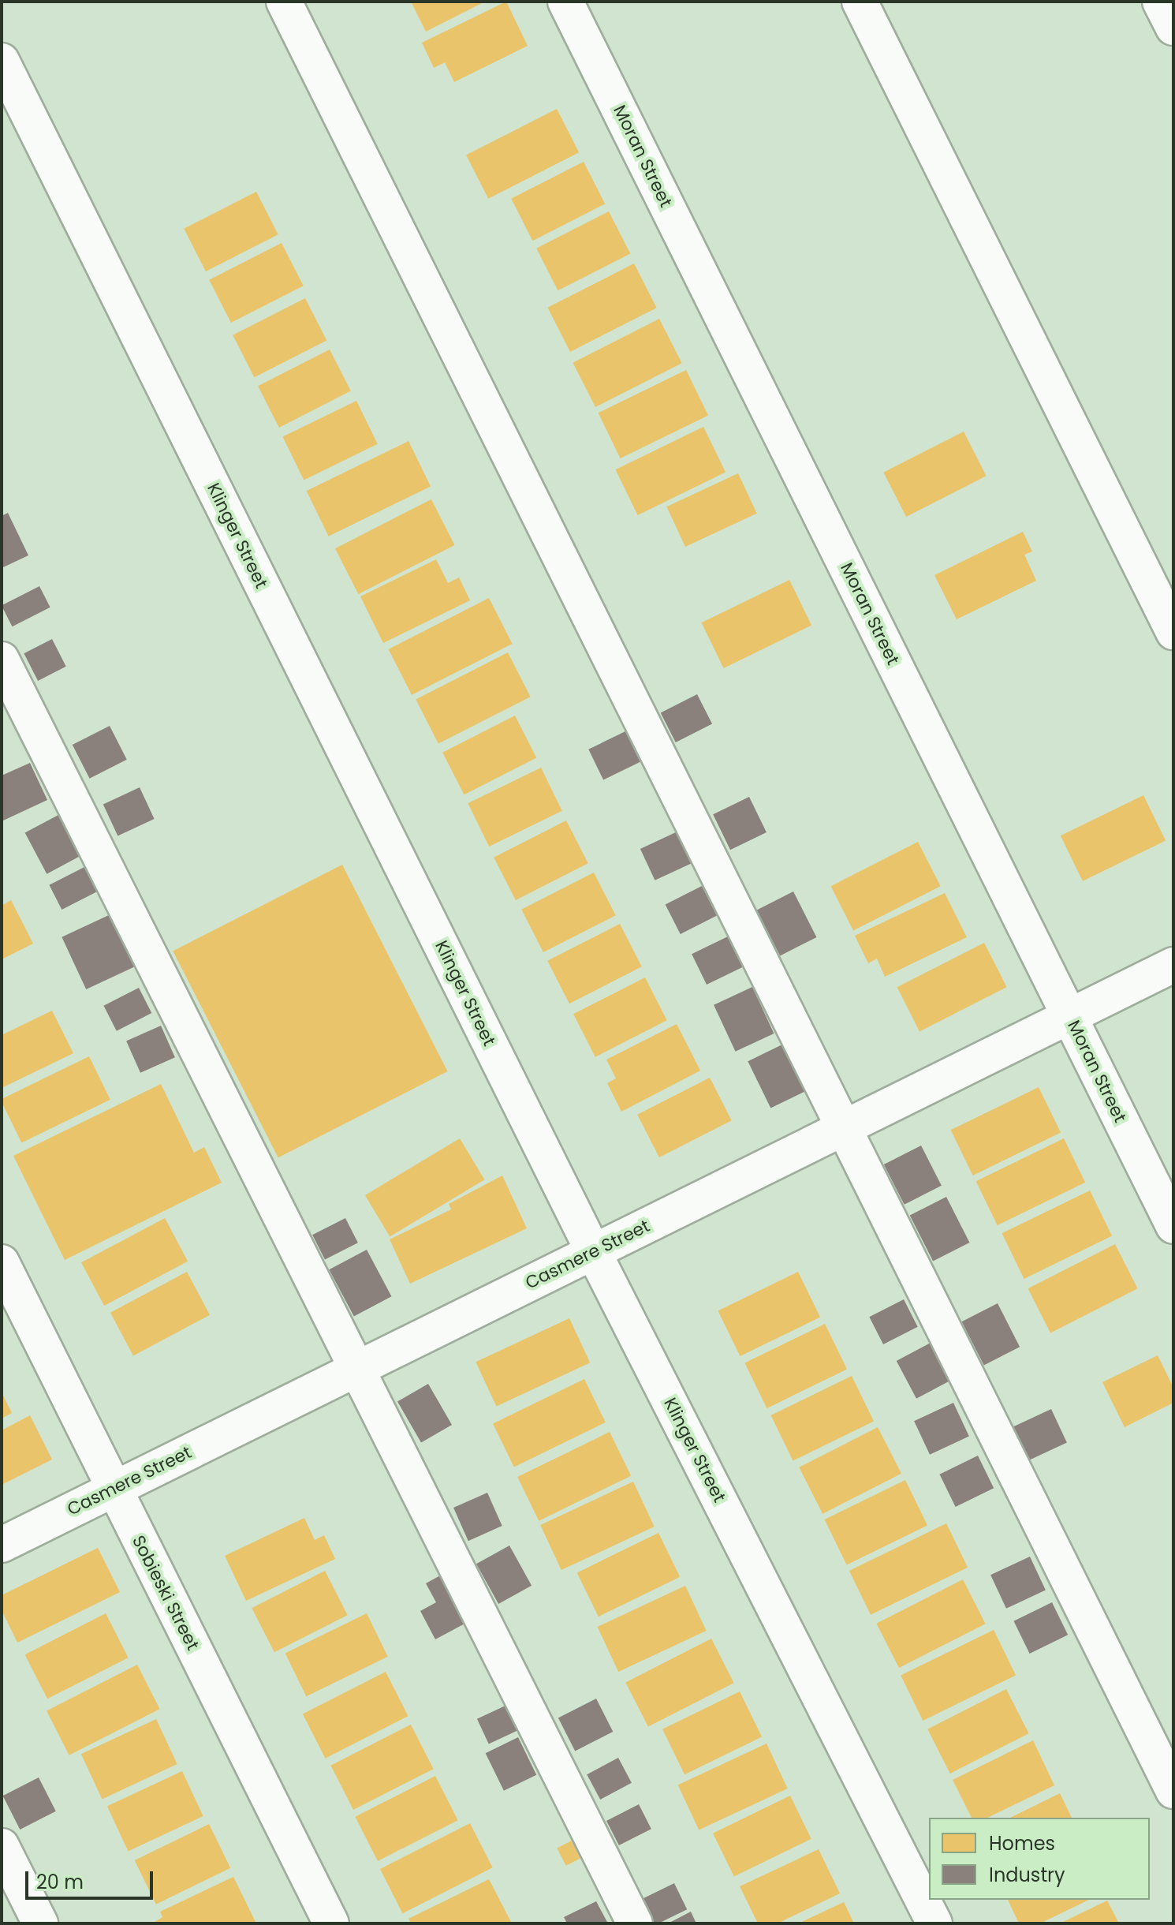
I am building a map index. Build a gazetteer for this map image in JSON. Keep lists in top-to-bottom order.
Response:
{
  "streets": {
    "street": [
      "Moran Street",
      "Klinger Street",
      "Casmere Street",
      "Sobieski Street"
    ]
  },
  "crossings": [
    ["Moran Street", "Casmere Street"],
    ["Klinger Street", "Casmere Street"],
    ["Casmere Street", "Sobieski Street"]
  ],
  "legend": ["Homes", "Industry"],
  "scale_bar": "20 m"
}
